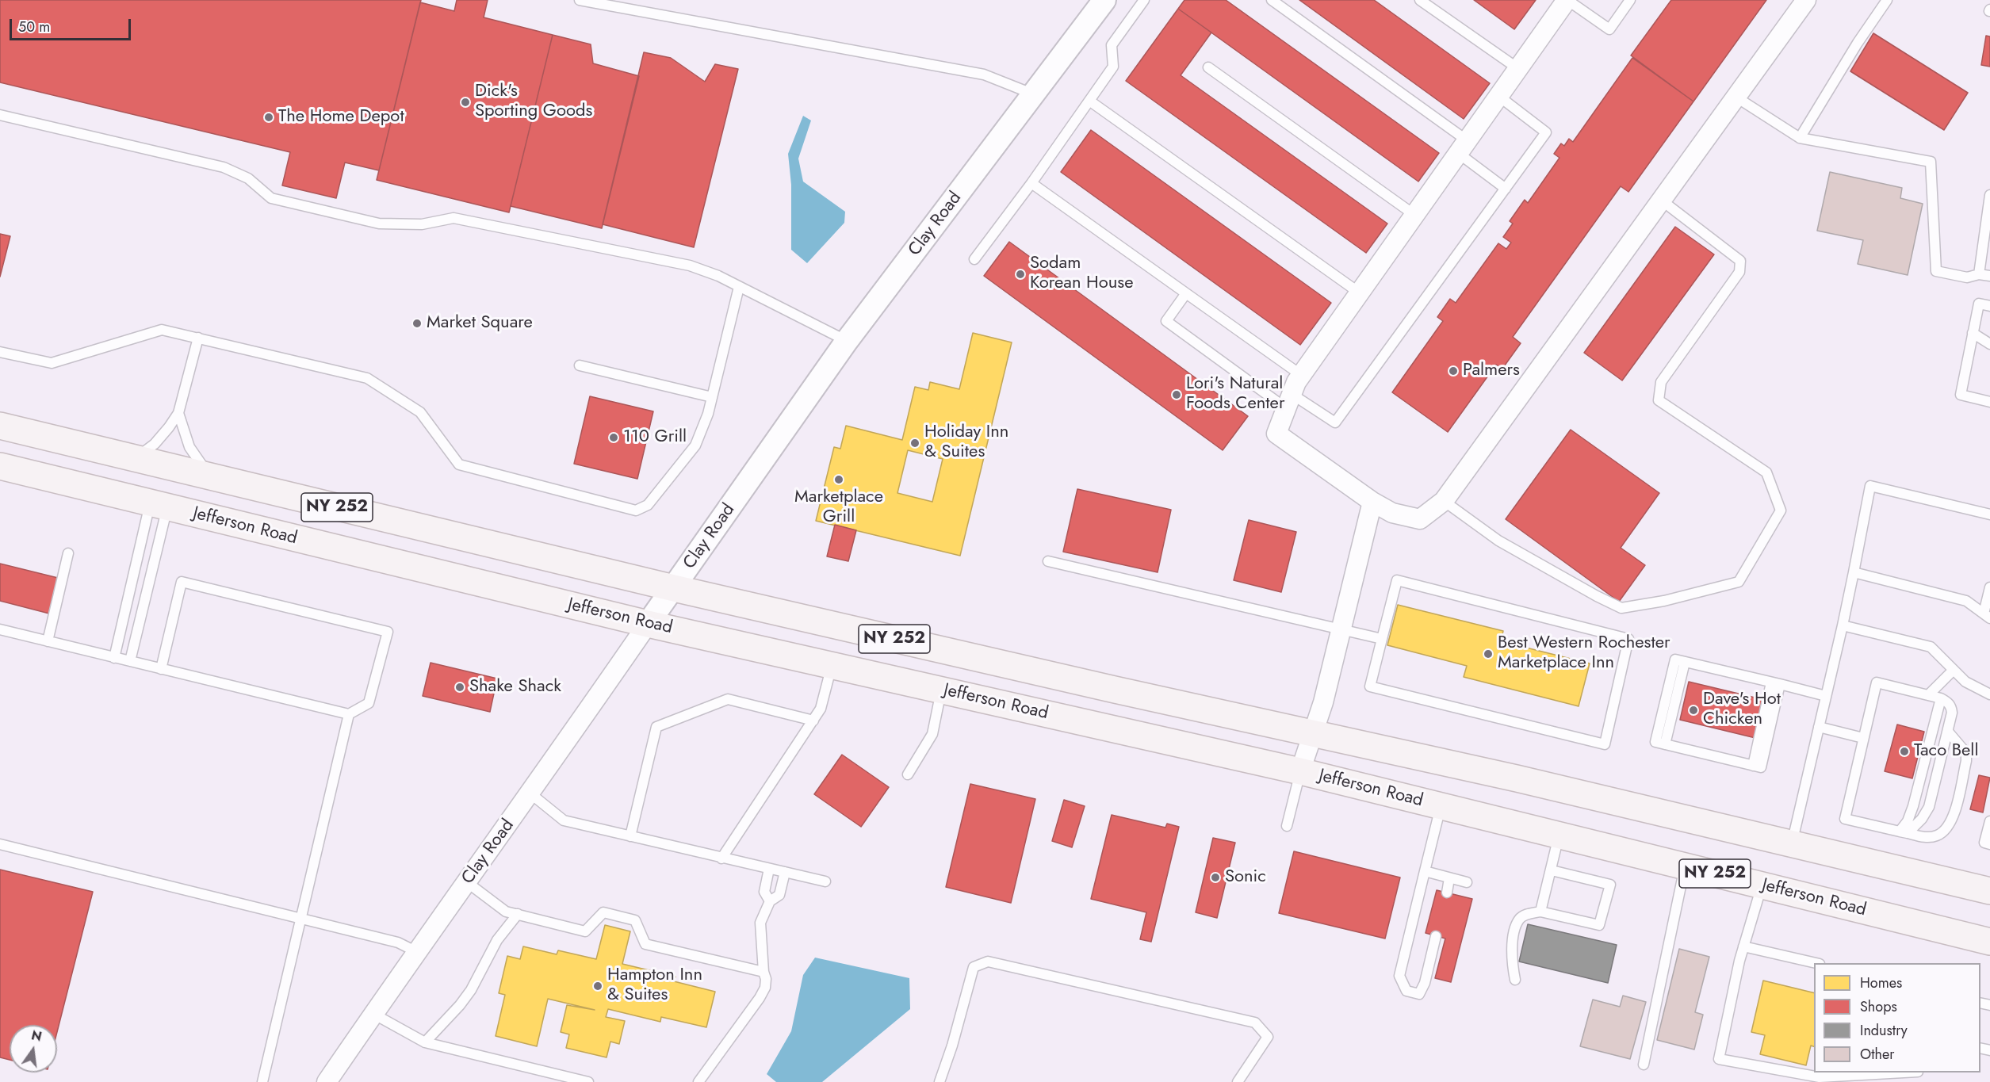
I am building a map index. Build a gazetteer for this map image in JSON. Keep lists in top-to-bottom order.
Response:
{
  "streets": {
    "main road": ["NY 252", "Jefferson Road"],
    "street": ["Clay Road"]
  },
  "crossings": [
    ["Clay Road", "NY 252"],
    ["Clay Road", "Jefferson Road"]
  ],
  "places": [
    "Dick's Sporting Goods",
    "The Home Depot",
    "Sodam Korean House",
    "Market Square",
    "Palmers",
    "Lori's Natural Foods Center",
    "110 Grill",
    "Holiday Inn & Suites",
    "Marketplace Grill",
    "Best Western Rochester Marketplace Inn",
    "Shake Shack",
    "Dave's Hot Chicken",
    "Taco Bell",
    "Sonic",
    "Hampton Inn & Suites"
  ],
  "legend": [
    "Homes",
    "Shops",
    "Industry",
    "Other"
  ],
  "scale_bar": "50 m",
  "north": "top"
}
